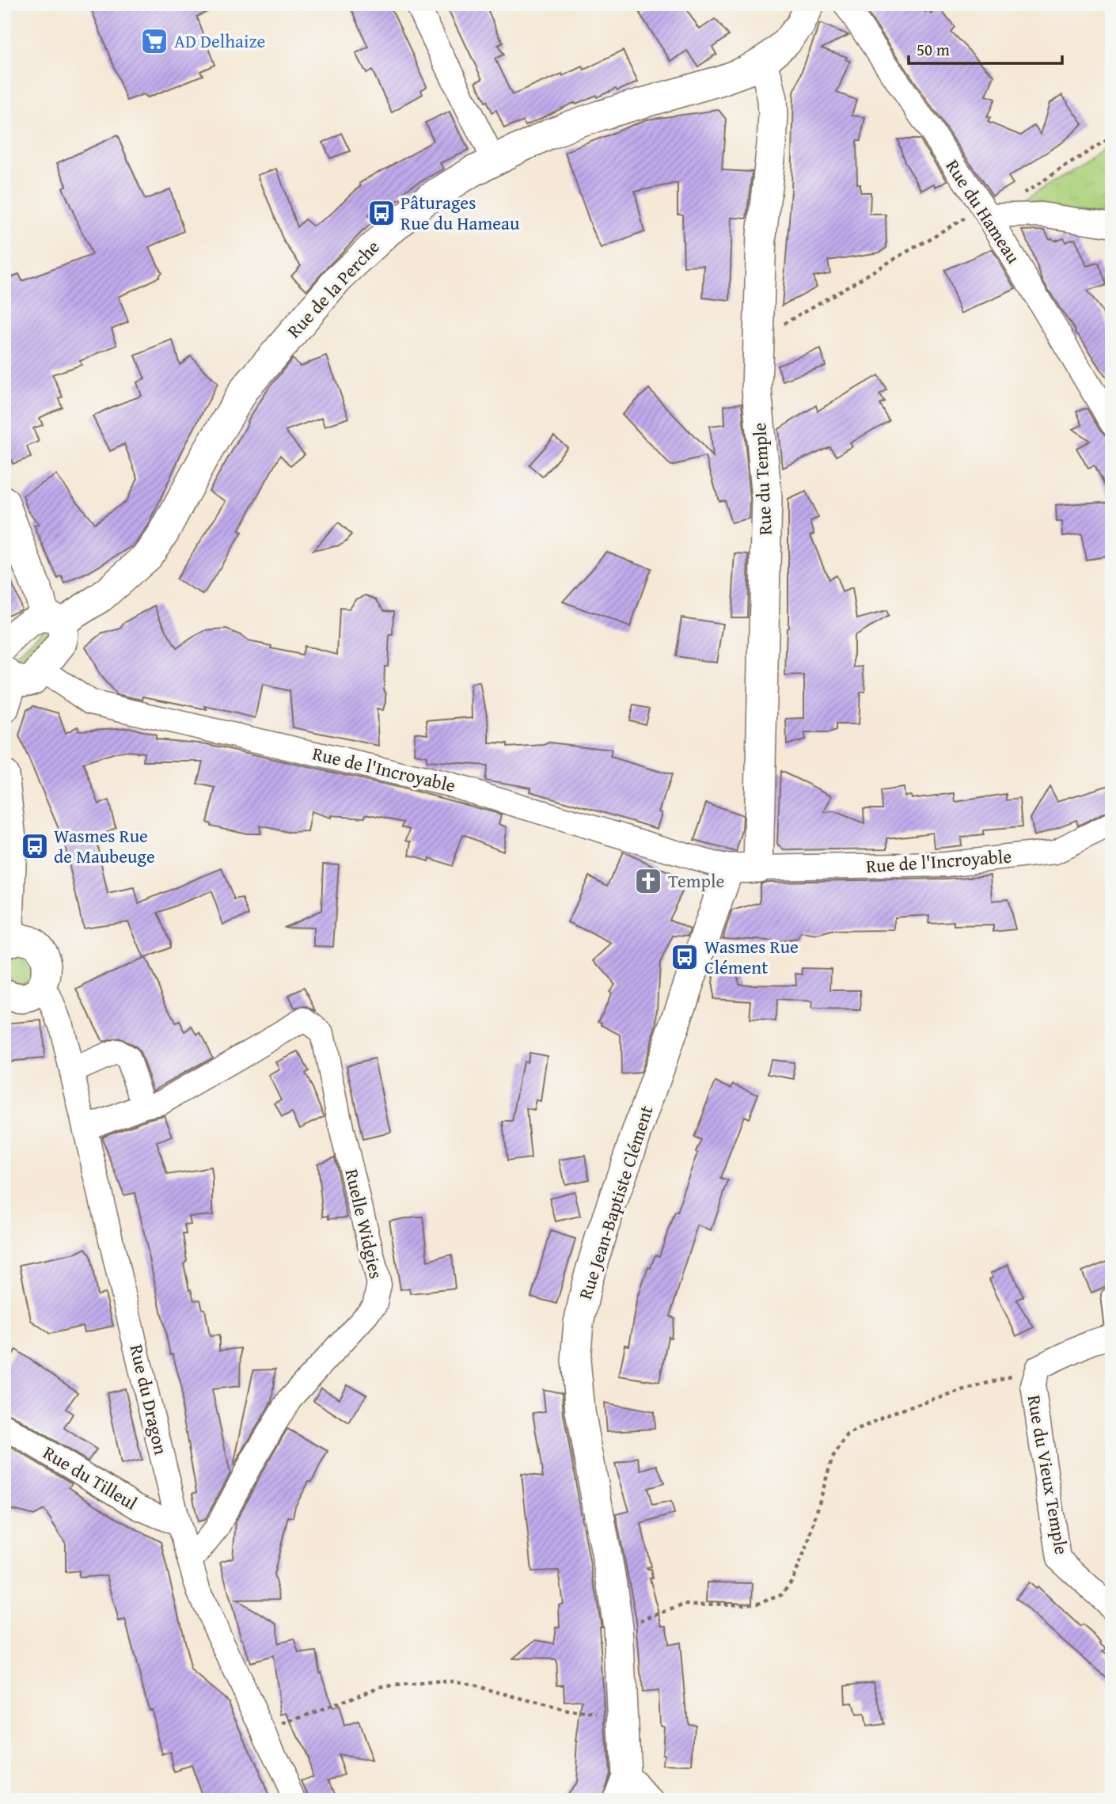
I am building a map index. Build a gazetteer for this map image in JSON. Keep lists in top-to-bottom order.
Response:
{
  "streets": {
    "street": [
      "Rue du Hameau",
      "Rue de la Perche",
      "Rue du Temple",
      "Rue de l'Incroyable",
      "Rue Jean-Baptiste Clément",
      "Ruelle Widgies",
      "Rue du Dragon",
      "Rue du Vieux Temple",
      "Rue du Tilleul"
    ]
  },
  "crossings": [
    ["Rue de la Perche", "Rue du Temple"],
    ["Rue du Temple", "Rue de l'Incroyable"],
    ["Rue de l'Incroyable", "Rue Jean-Baptiste Clément"],
    ["Ruelle Widgies", "Rue du Dragon"],
    ["Rue du Dragon", "Rue du Tilleul"]
  ],
  "places": {
    "supermarket": ["AD Delhaize"],
    "bus stop": ["Pâturages Rue du Hameau", "Wasmes Rue de Maubeuge", "Wasmes Rue Clément"],
    "church": ["Temple"]
  },
  "scale_bar": "50 m"
}
